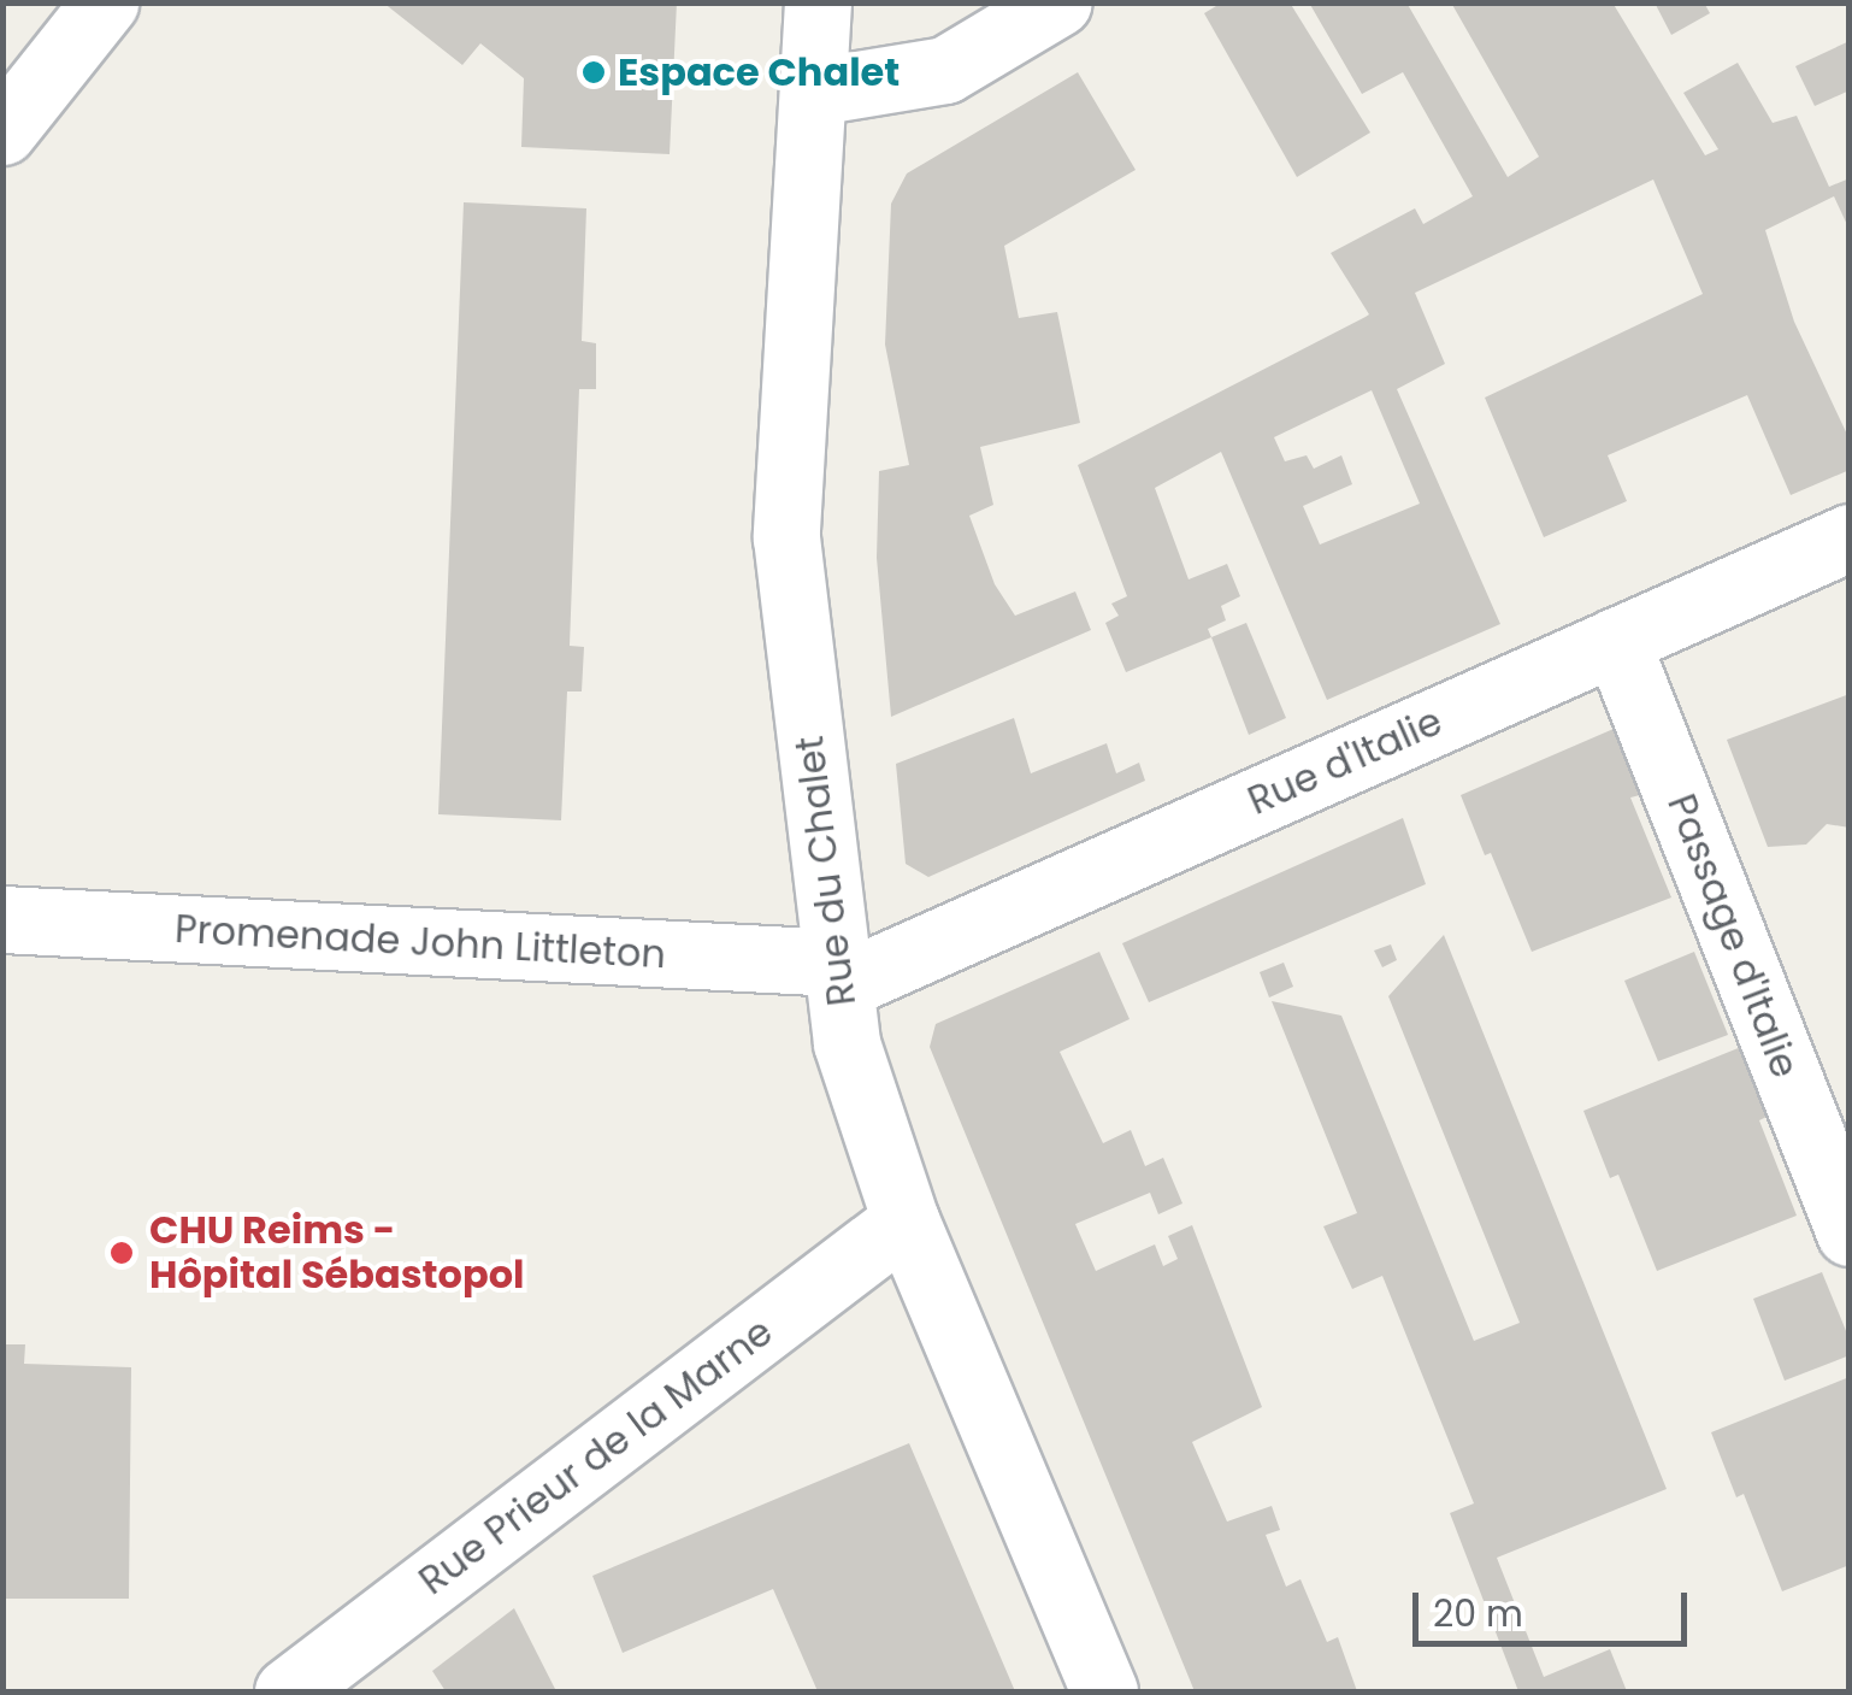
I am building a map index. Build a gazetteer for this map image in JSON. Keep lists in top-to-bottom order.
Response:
{
  "streets": {
    "street": [
      "Rue d'Italie",
      "Rue du Chalet",
      "Passage d'Italie",
      "Promenade John Littleton",
      "Rue Prieur de la Marne"
    ]
  },
  "crossings": [
    ["Rue d'Italie", "Rue du Chalet"],
    ["Rue d'Italie", "Passage d'Italie"],
    ["Rue d'Italie", "Promenade John Littleton"],
    ["Rue du Chalet", "Promenade John Littleton"],
    ["Rue du Chalet", "Rue Prieur de la Marne"]
  ],
  "places": ["Espace Chalet", "CHU Reims - Hôpital Sébastopol"],
  "scale_bar": "20 m"
}
